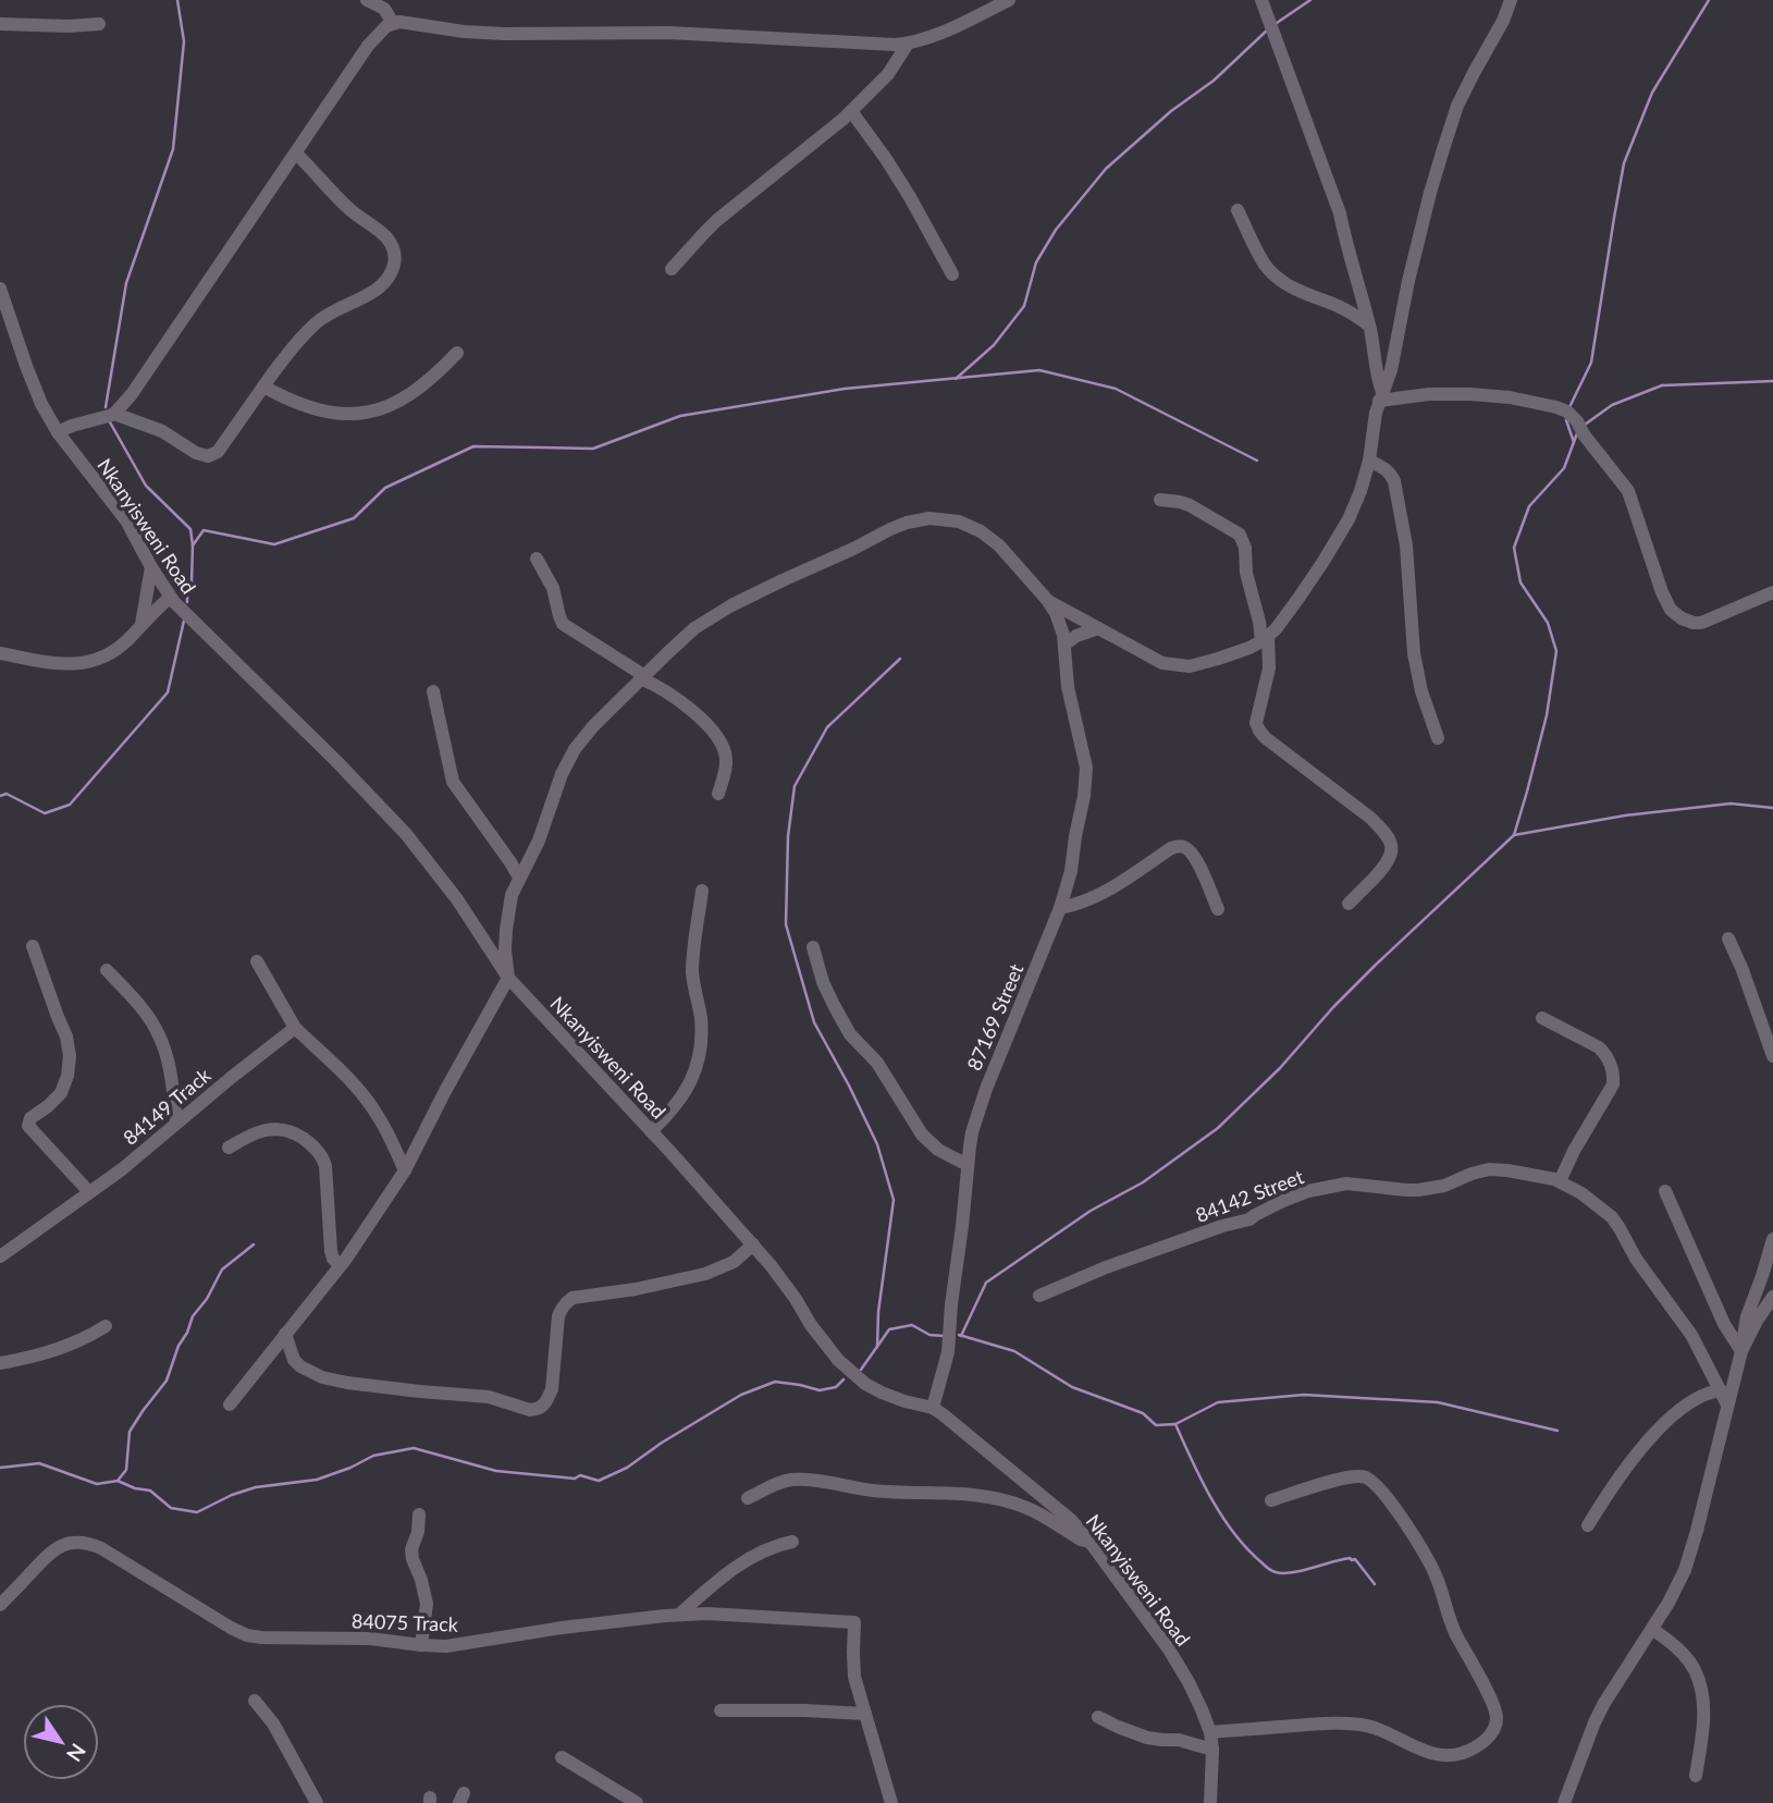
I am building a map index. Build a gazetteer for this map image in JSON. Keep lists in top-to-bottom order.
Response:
{
  "streets": {
    "street": [
      "Nkanyisweni Road",
      "87169 Street",
      "84149 Track",
      "84142 Street",
      "84075 Track"
    ]
  },
  "crossings": [
    ["Nkanyisweni Road", "87169 Street"]
  ],
  "north": "bottom right"
}
